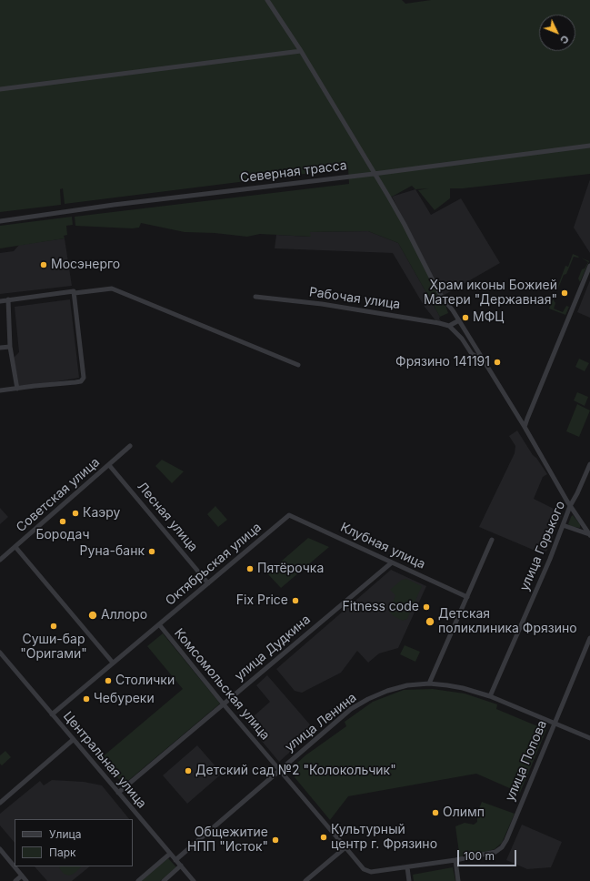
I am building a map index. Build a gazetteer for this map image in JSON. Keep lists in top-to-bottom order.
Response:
{
  "streets": {
    "street": [
      "Северная трасса",
      "Рабочая улица",
      "Советская улица",
      "Лесная улица",
      "Клубная улица",
      "улица Горького",
      "Октябрьская улица",
      "улица Дудкина",
      "Комсомольская улица",
      "улица Ленина",
      "Центральная улица",
      "улица Попова"
    ]
  },
  "crossings": [
    ["Советская улица", "Лесная улица"],
    ["Лесная улица", "Октябрьская улица"],
    ["Клубная улица", "Октябрьская улица"],
    ["Клубная улица", "улица Дудкина"],
    ["улица Горького", "улица Ленина"],
    ["Октябрьская улица", "Комсомольская улица"],
    ["Октябрьская улица", "Центральная улица"],
    ["улица Дудкина", "Комсомольская улица"],
    ["улица Дудкина", "Центральная улица"],
    ["Комсомольская улица", "улица Ленина"],
    ["Комсомольская улица", "улица Попова"],
    ["улица Ленина", "Центральная улица"],
    ["улица Ленина", "улица Попова"]
  ],
  "places": [
    "Мосэнерго",
    "Храм иконы Божией Матери \"Державная\"",
    "МФЦ",
    "Фрязино 141191",
    "Каэру",
    "Бородач",
    "Руна-банк",
    "Пятёрочка",
    "Fix Price",
    "Fitness code",
    "Аллоро",
    "Детская поликлиника Фрязино",
    "Суши-бар \"Оригами\"",
    "Столички",
    "Чебуреки",
    "Детский сад №2 \"Колокольчик\"",
    "Олимп",
    "Культурный центр г. Фрязино",
    "Общежитие НПП \"Исток\""
  ],
  "legend": ["Улица", "Парк"],
  "scale_bar": "100 m",
  "north": "bottom right"
}
